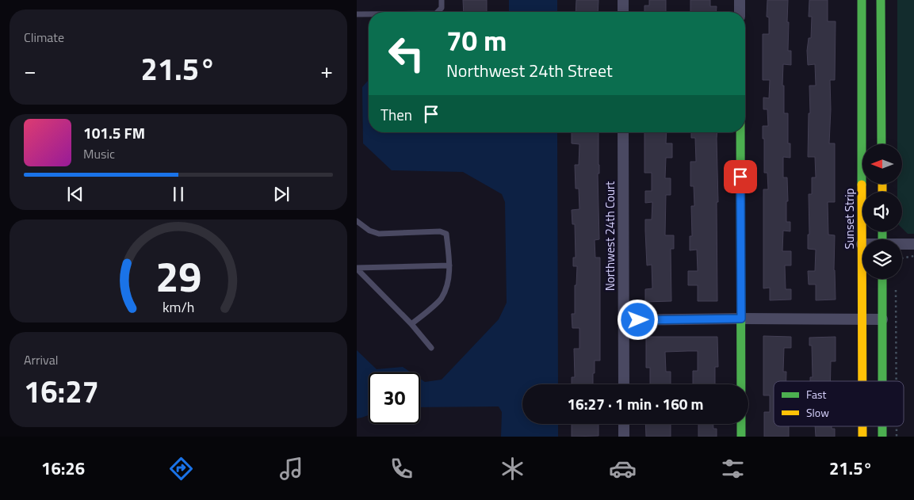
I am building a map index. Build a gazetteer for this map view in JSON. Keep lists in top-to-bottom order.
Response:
{
  "streets": {
    "street": ["Sunset Strip", "Northwest 24th Court"]
  },
  "legend": ["Fast", "Slow"],
  "north": "left",
  "page": {
    "tile": [
      "Climate",
      ["Arrival", "16:27"]
    ],
    "turn": ["70 m", "Northwest 24th Street"],
    "heat": ["−", "21.5°", "+"],
    "then": "Then",
    "song": ["101.5 FM", "Music"],
    "limit": "30",
    "trip": "16:27 · 1 min · 160 m",
    "tabs": ["16:26", "21.5°"],
    "gauge": ["29", "km/h"]
  }
}
